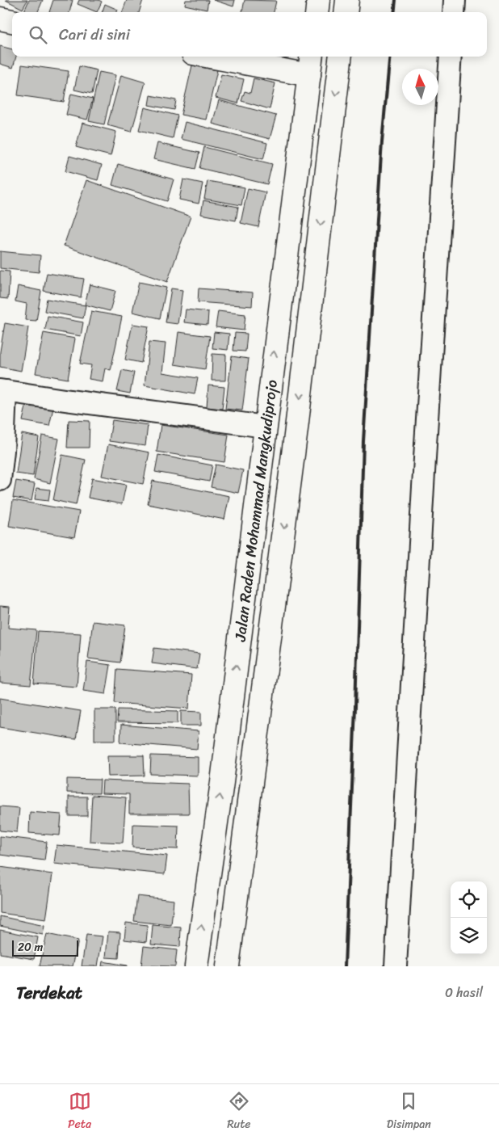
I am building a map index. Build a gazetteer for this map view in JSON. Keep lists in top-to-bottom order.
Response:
{
  "streets": {
    "main road": ["Jalan Raden Mohammad Mangkudiprojo"]
  },
  "scale_bar": "20 m",
  "north": "top",
  "page": {
    "search": "Cari di sini",
    "scale": "20 m",
    "heading": ["Terdekat", "0 hasil"],
    "nav": ["Peta", "Rute", "Disimpan"]
  }
}
